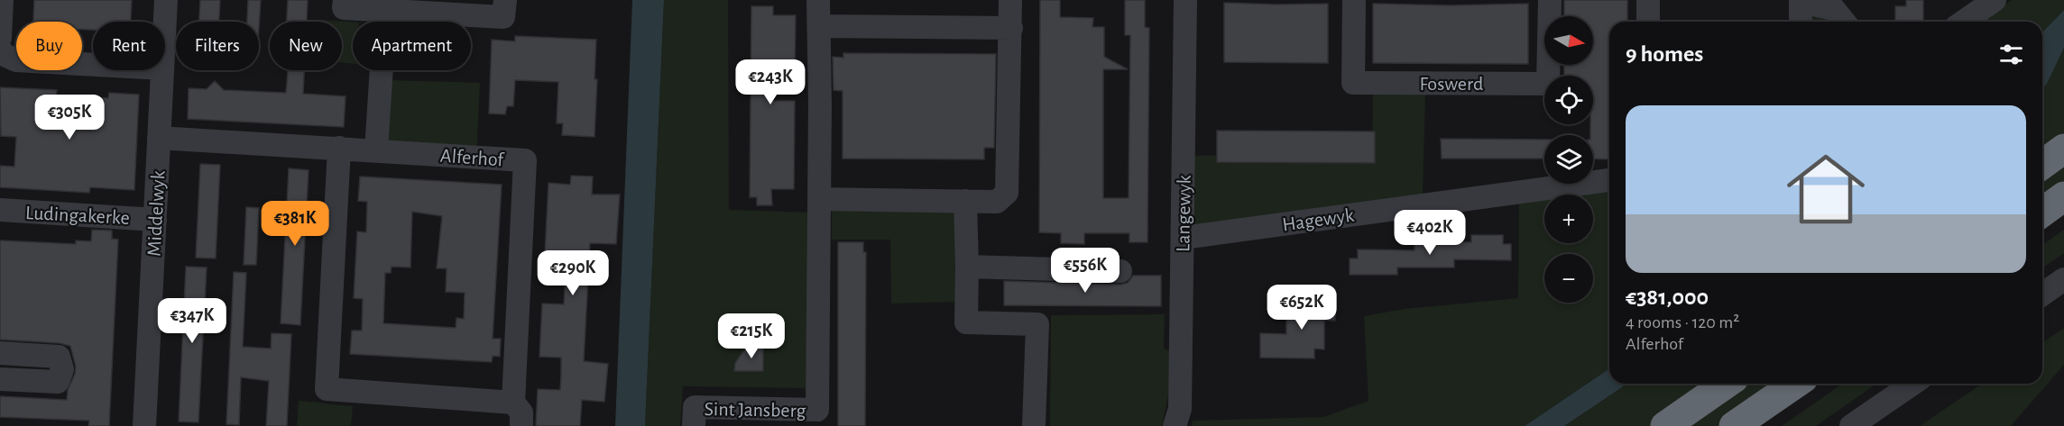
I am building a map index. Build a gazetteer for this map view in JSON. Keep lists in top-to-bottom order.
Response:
{
  "streets": {
    "street": [
      "Foswerd",
      "Alferhof",
      "Middelwyk",
      "Langewyk",
      "Ludingakerke",
      "Hagewyk",
      "Sint Jansberg"
    ]
  },
  "crossings": [
    ["Alferhof", "Middelwyk"],
    ["Middelwyk", "Ludingakerke"],
    ["Langewyk", "Hagewyk"]
  ],
  "north": "right",
  "page": {
    "map_buttons": ["+", "−"],
    "chip": [
      "Buy",
      "Rent",
      "Filters",
      "New",
      "Apartment"
    ],
    "heading": "9 homes",
    "price": [
      "€243K",
      "€305K",
      "€381K",
      "€402K",
      "€556K",
      "€290K",
      "€652K",
      "€347K",
      "€215K"
    ],
    "list": [
      {
        "name": "€381,000",
        "note": "4 rooms · 120 m² · Alferhof"
      }
    ]
  }
}
